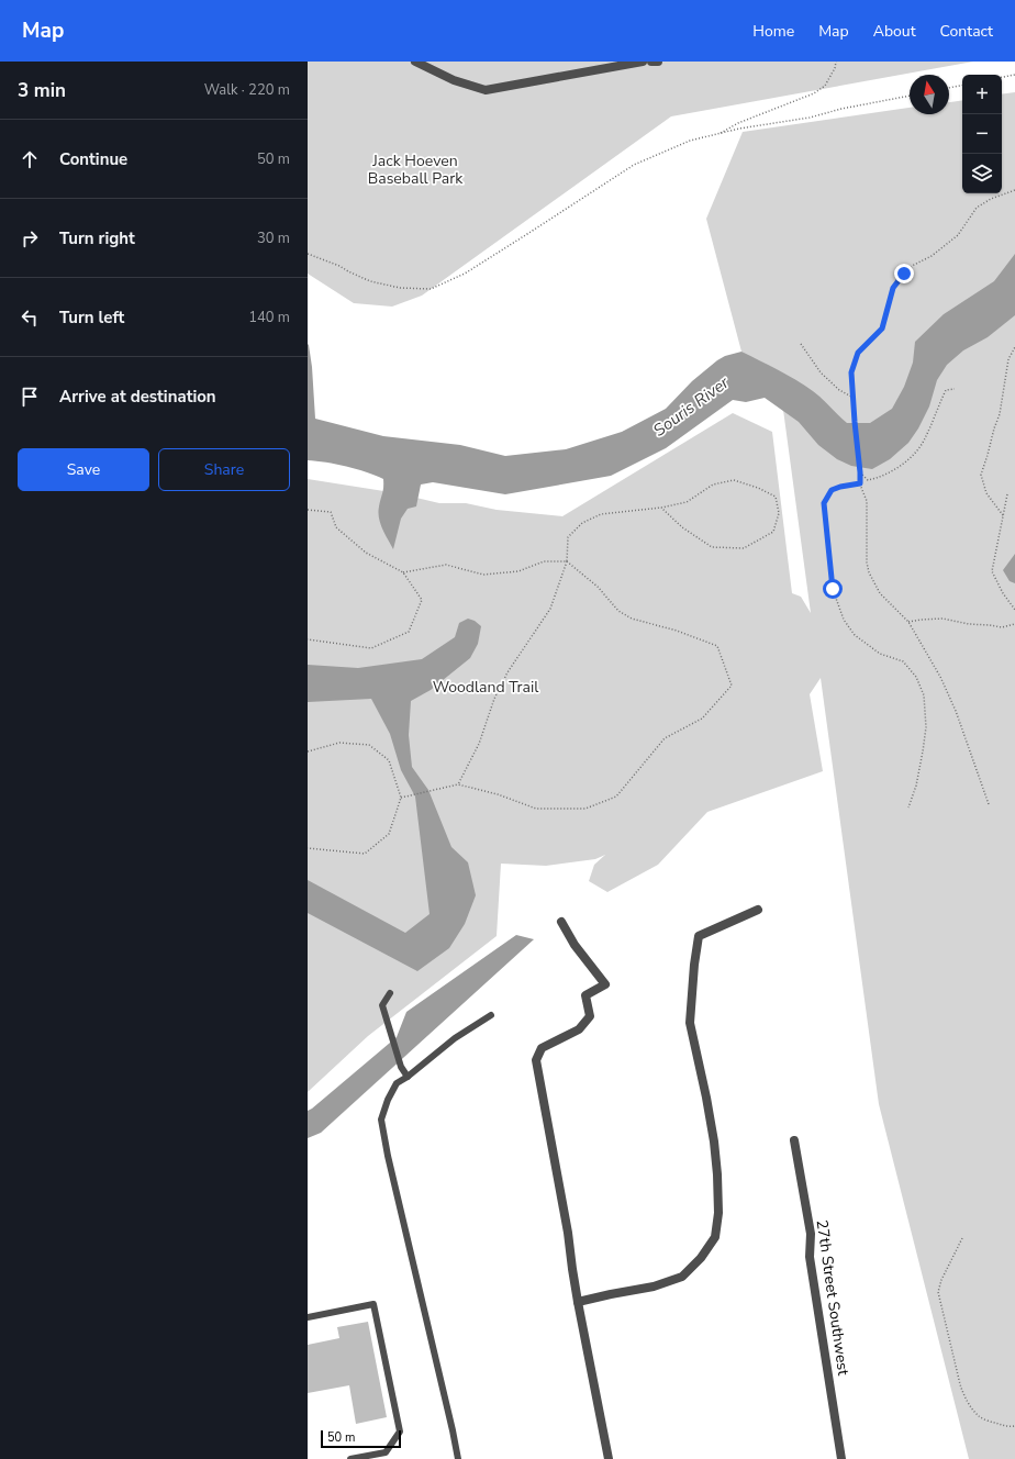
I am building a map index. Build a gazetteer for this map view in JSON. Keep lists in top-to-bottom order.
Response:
{
  "streets": {
    "street": ["27th Street Southwest"]
  },
  "water": ["Souris River"],
  "parks": ["Jack Hoeven Baseball Park", "Woodland Trail"],
  "scale_bar": "50 m",
  "north": "top",
  "page": {
    "header": "Map",
    "nav": [
      "Home",
      "Map",
      "About",
      "Contact"
    ],
    "heading": ["3 min", "Walk · 220 m"],
    "map_buttons": ["+", "−"],
    "list": [
      ["Continue", "50 m"],
      ["Turn right", "30 m"],
      ["Turn left", "140 m"],
      "Arrive at destination"
    ],
    "buttons": ["Save", "Share"],
    "scale": "50 m"
  }
}
